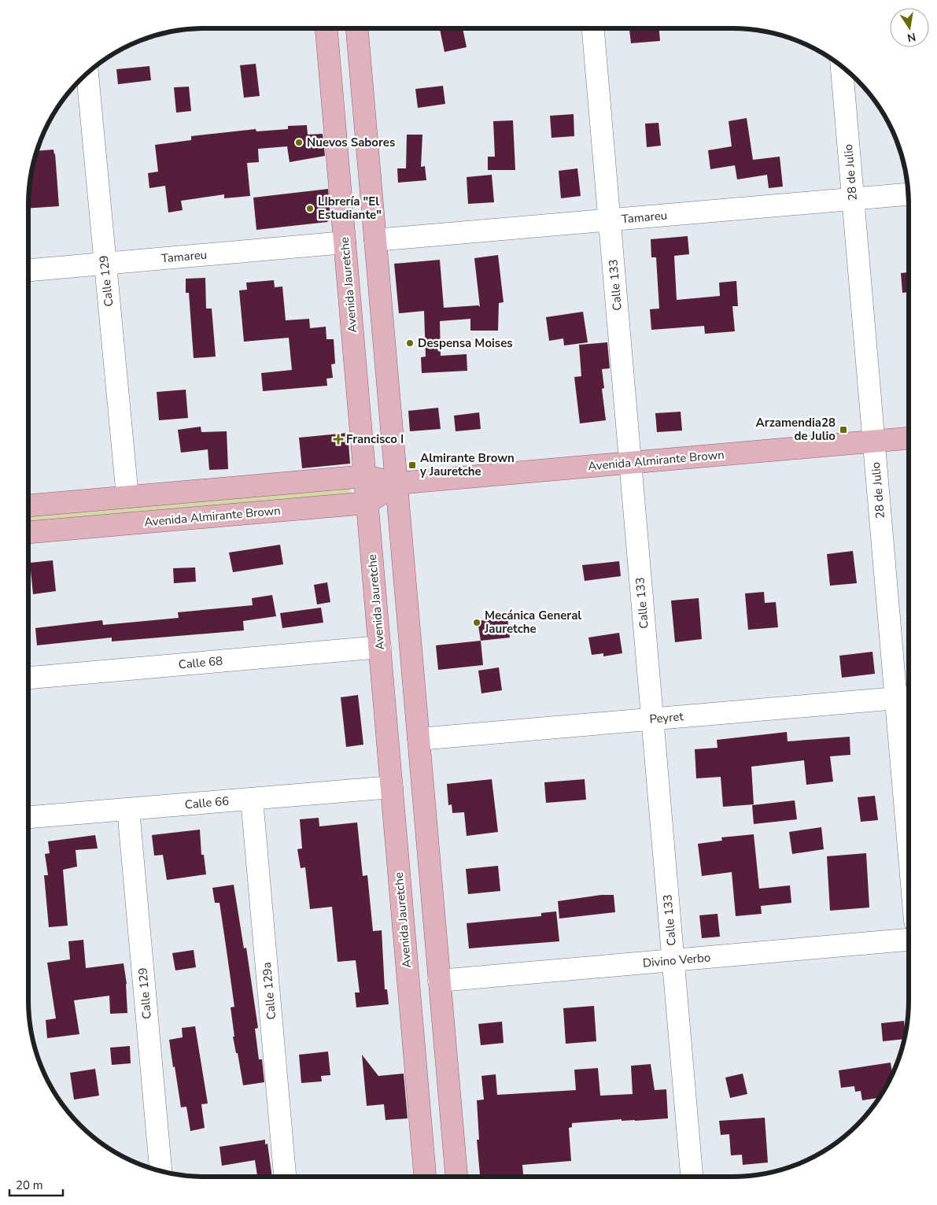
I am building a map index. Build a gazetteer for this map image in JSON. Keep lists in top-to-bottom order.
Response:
{
  "streets": {
    "main road": ["Avenida Jauretche", "Avenida Almirante Brown"],
    "street": [
      "28 de Julio",
      "Tamareu",
      "Calle 129",
      "Calle 133",
      "Calle 68",
      "Peyret",
      "Calle 66",
      "Divino Verbo",
      "Calle 129a"
    ]
  },
  "crossings": [
    ["28 de Julio", "Tamareu"],
    ["28 de Julio", "Avenida Almirante Brown"],
    ["28 de Julio", "Peyret"],
    ["Tamareu", "Calle 129"],
    ["Tamareu", "Avenida Jauretche"],
    ["Tamareu", "Calle 133"],
    ["Calle 129", "Avenida Almirante Brown"],
    ["Calle 129", "Calle 66"],
    ["Avenida Jauretche", "Avenida Almirante Brown"],
    ["Avenida Jauretche", "Calle 68"],
    ["Avenida Jauretche", "Calle 66"],
    ["Calle 133", "Avenida Almirante Brown"],
    ["Calle 133", "Peyret"],
    ["Calle 133", "Divino Verbo"],
    ["Calle 66", "Calle 129a"]
  ],
  "places": {
    "other": [
      "Nuevos Sabores",
      "LIbrería \"El Estudiante\"",
      "Despensa Moises",
      "Mecánica General Jauretche"
    ],
    "transit": ["Arzamendia28 de Julio", "Almirante Brown y Jauretche"],
    "health": ["Francisco I"]
  },
  "scale_bar": "20 m",
  "north": "bottom"
}
